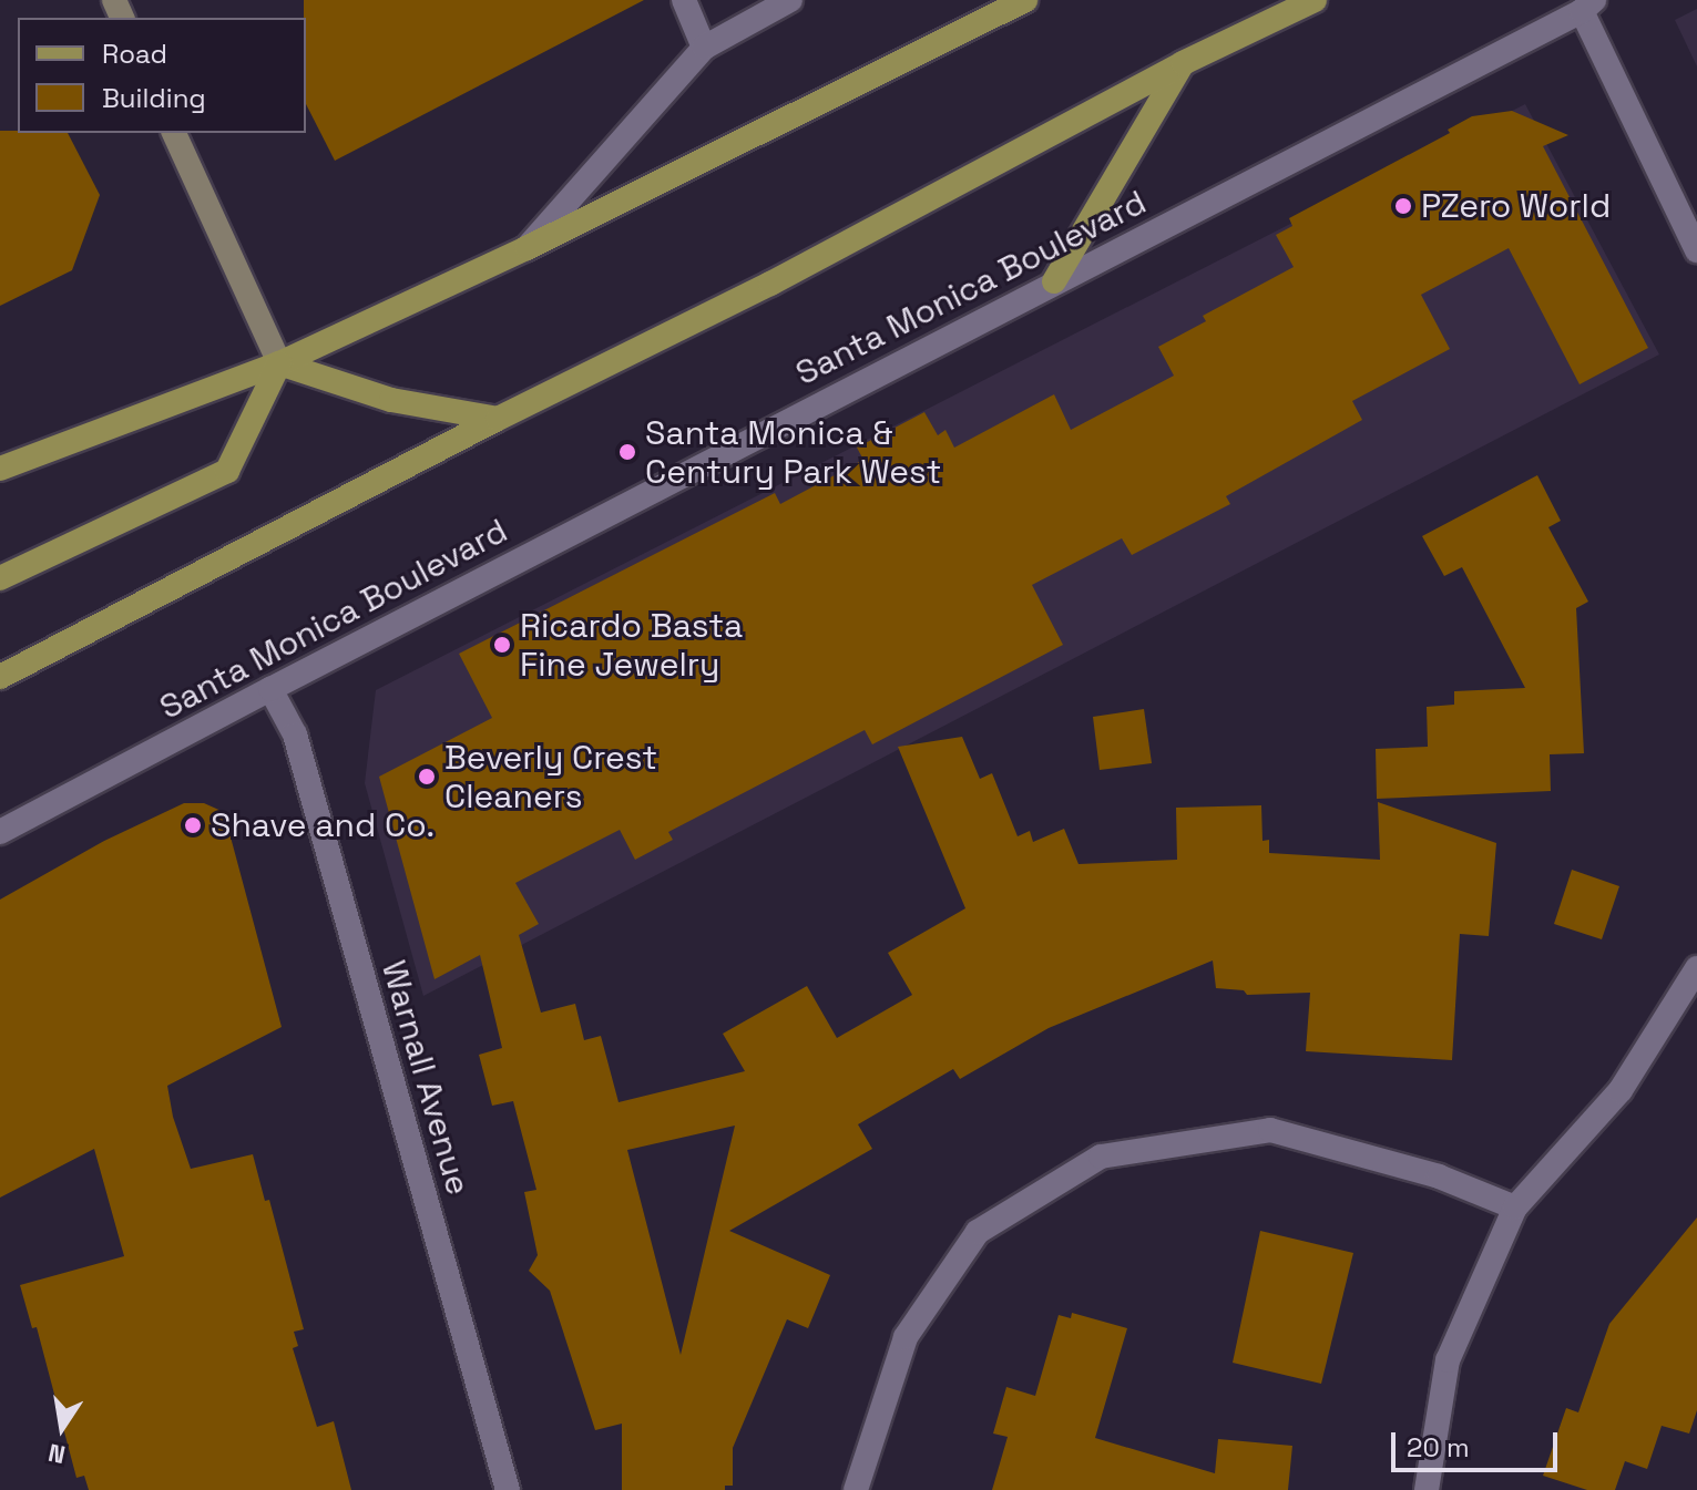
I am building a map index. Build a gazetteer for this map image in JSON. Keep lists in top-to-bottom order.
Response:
{
  "streets": {
    "street": ["Santa Monica Boulevard", "Warnall Avenue"]
  },
  "crossings": [
    ["Santa Monica Boulevard", "Warnall Avenue"]
  ],
  "places": [
    "PZero World",
    "Santa Monica & Century Park West",
    "Ricardo Basta Fine Jewelry",
    "Beverly Crest Cleaners",
    "Shave and Co."
  ],
  "legend": ["Road", "Building"],
  "scale_bar": "20 m",
  "north": "bottom"
}
